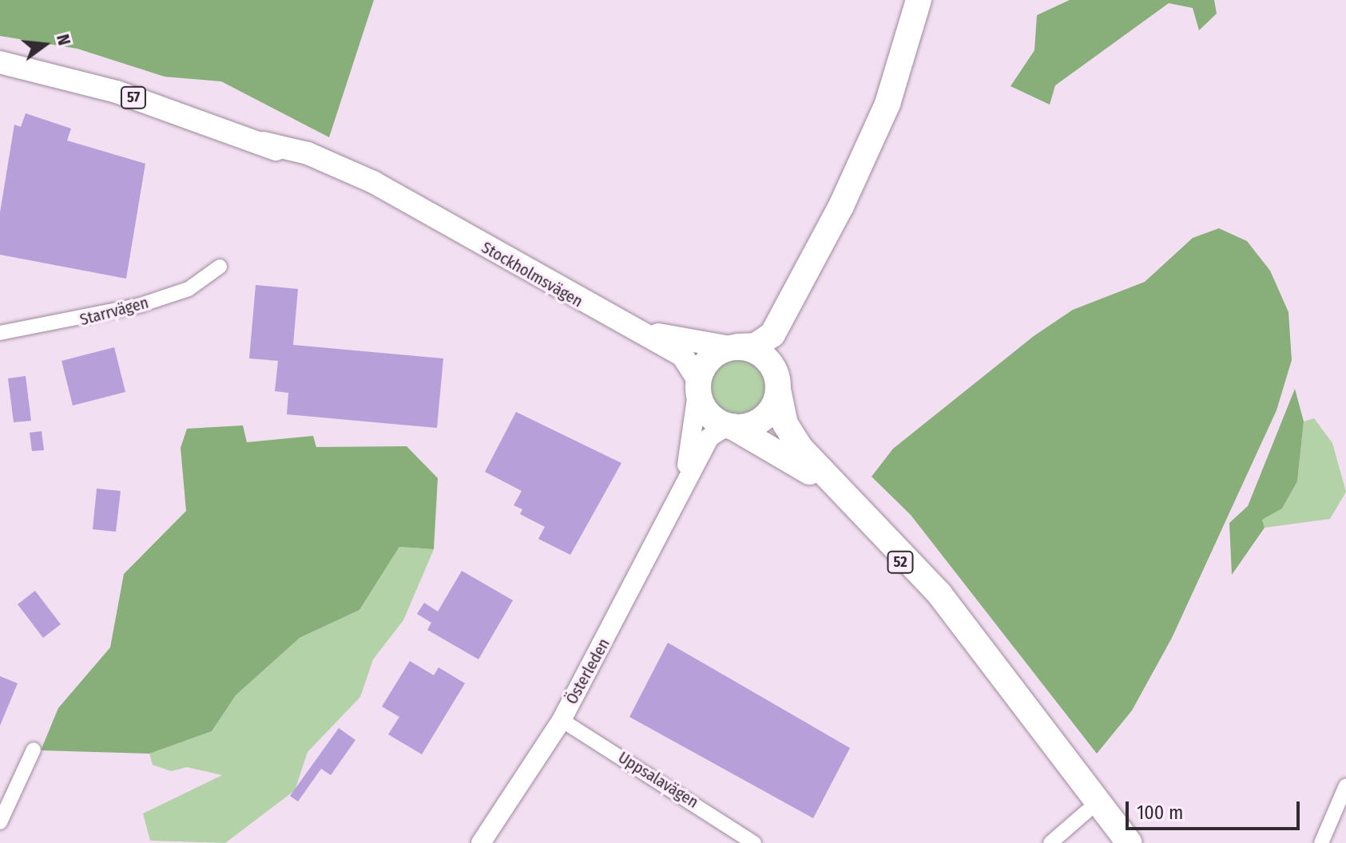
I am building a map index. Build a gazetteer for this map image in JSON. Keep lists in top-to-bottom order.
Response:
{
  "streets": {
    "highway": ["52"],
    "main road": ["57", "Stockholmsvägen"],
    "street": ["Starrvägen", "Österleden", "Uppsalavägen"]
  },
  "crossings": [
    ["Stockholmsvägen", "52"],
    ["Stockholmsvägen", "Österleden"],
    ["52", "Österleden"],
    ["Österleden", "Uppsalavägen"]
  ],
  "scale_bar": "100 m",
  "north": "right"
}
